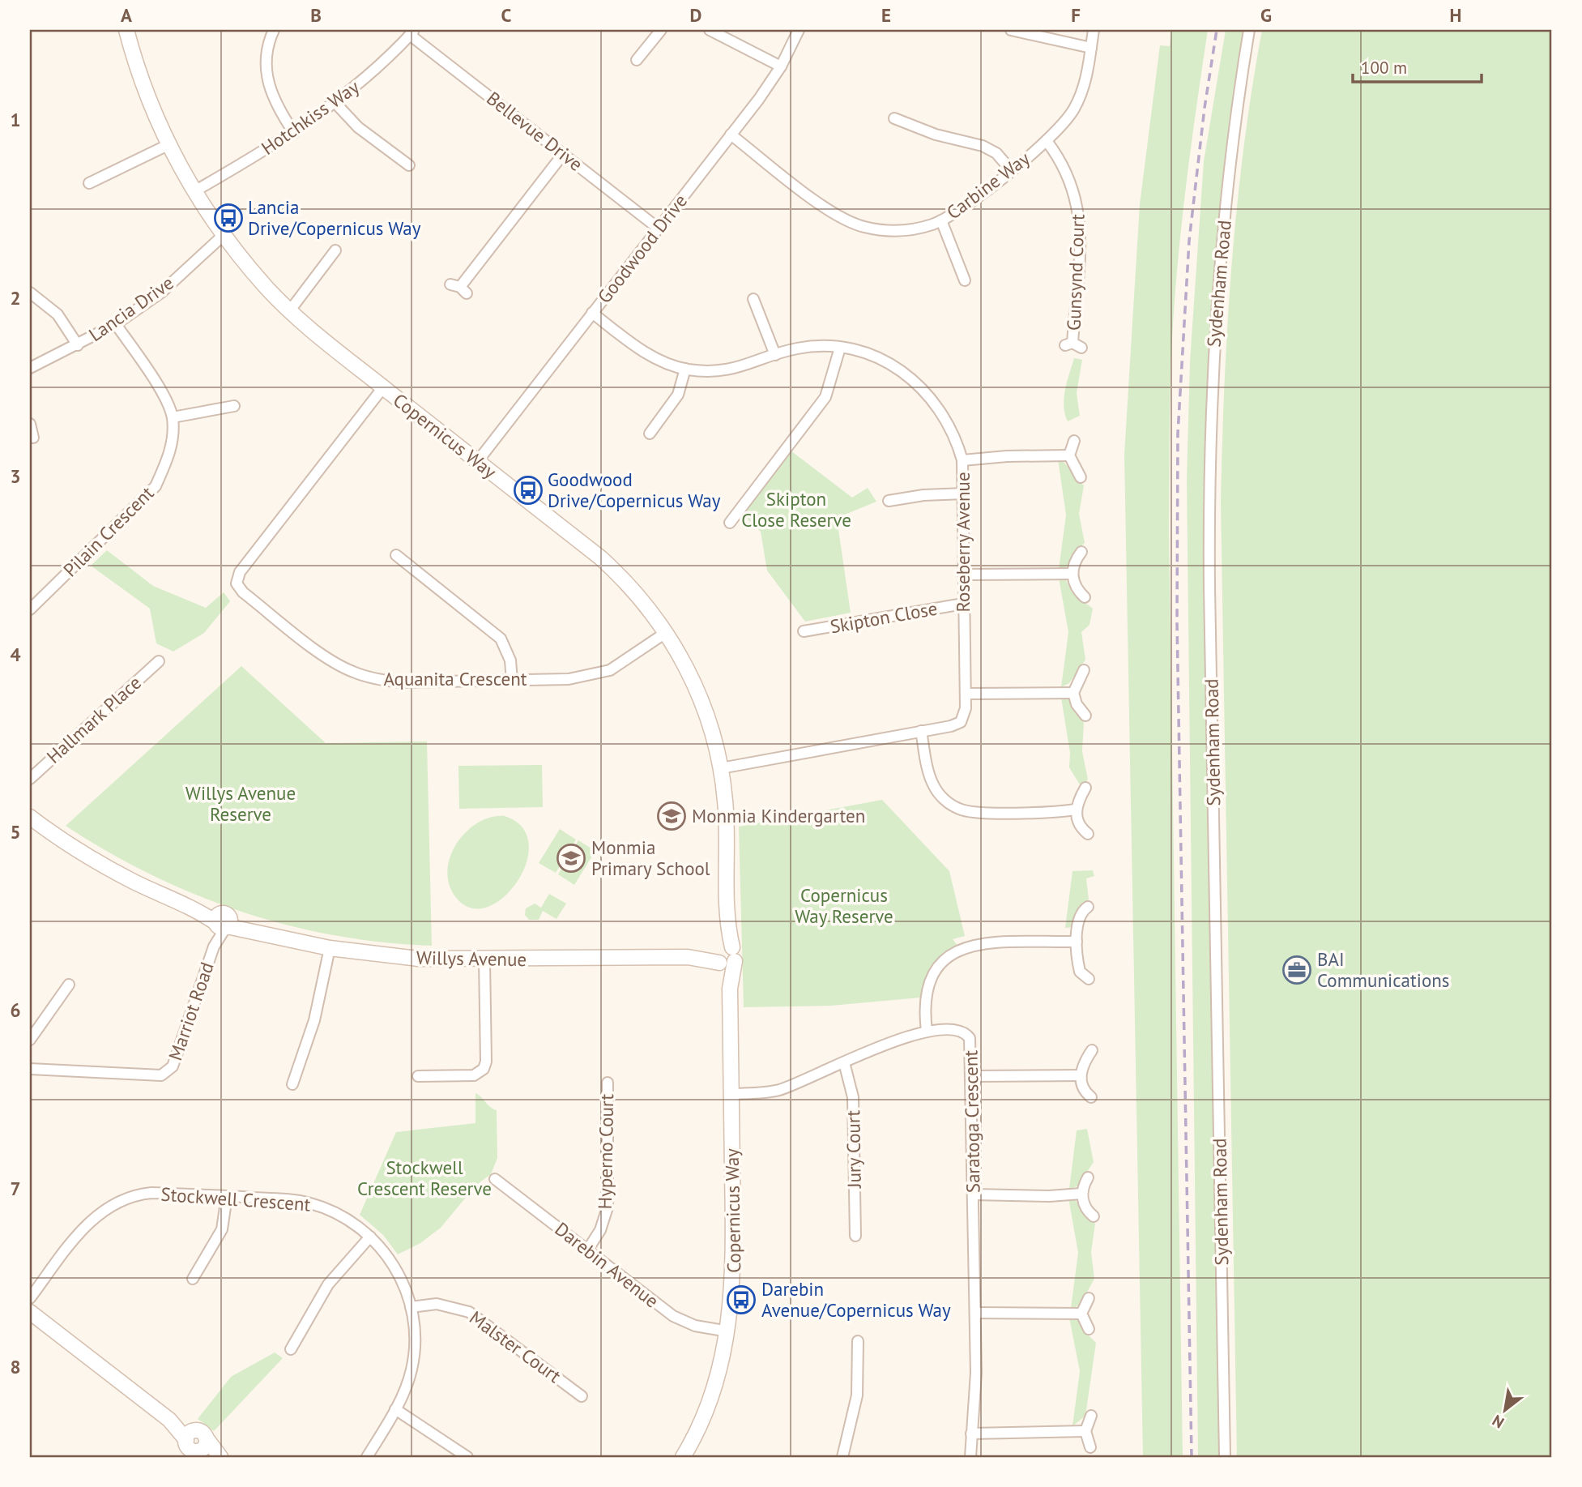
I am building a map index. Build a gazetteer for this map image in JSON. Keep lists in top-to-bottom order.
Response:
{
  "streets": {
    "street": [
      "Hotchkiss Way",
      "Bellevue Drive",
      "Carbine Way",
      "Goodwood Drive",
      "Gunsynd Court",
      "Sydenham Road",
      "Lancia Drive",
      "Copernicus Way",
      "Pilain Crescent",
      "Roseberry Avenue",
      "Skipton Close",
      "Aquanita Crescent",
      "Hallmark Place",
      "Willys Avenue",
      "Marriot Road",
      "Saratoga Crescent",
      "Jury Court",
      "Hyperno Court",
      "Stockwell Crescent",
      "Darebin Avenue",
      "Malster Court"
    ]
  },
  "crossings": [
    ["Hotchkiss Way", "Bellevue Drive"],
    ["Hotchkiss Way", "Copernicus Way"],
    ["Bellevue Drive", "Goodwood Drive"],
    ["Carbine Way", "Goodwood Drive"],
    ["Carbine Way", "Gunsynd Court"],
    ["Goodwood Drive", "Copernicus Way"],
    ["Goodwood Drive", "Roseberry Avenue"],
    ["Lancia Drive", "Copernicus Way"],
    ["Lancia Drive", "Pilain Crescent"],
    ["Copernicus Way", "Roseberry Avenue"],
    ["Copernicus Way", "Aquanita Crescent"],
    ["Copernicus Way", "Willys Avenue"],
    ["Copernicus Way", "Saratoga Crescent"],
    ["Copernicus Way", "Darebin Avenue"],
    ["Roseberry Avenue", "Skipton Close"],
    ["Willys Avenue", "Marriot Road"],
    ["Saratoga Crescent", "Jury Court"],
    ["Hyperno Court", "Darebin Avenue"],
    ["Stockwell Crescent", "Malster Court"]
  ],
  "parks": [
    "Skipton Close Reserve",
    "Willys Avenue Reserve",
    "Copernicus Way Reserve",
    "Stockwell Crescent Reserve"
  ],
  "places": {
    "bus stop": ["Lancia Drive/Copernicus Way", "Goodwood Drive/Copernicus Way", "Darebin Avenue/Copernicus Way"],
    "school or university": ["Monmia Kindergarten", "Monmia Primary School"],
    "office": ["BAI Communications"]
  },
  "scale_bar": "100 m",
  "north": "bottom left",
  "grid": {
    "columns": [
      "A",
      "B",
      "C",
      "D",
      "E",
      "F",
      "G",
      "H"
    ],
    "rows": [
      "1",
      "2",
      "3",
      "4",
      "5",
      "6",
      "7",
      "8"
    ]
  }
}
